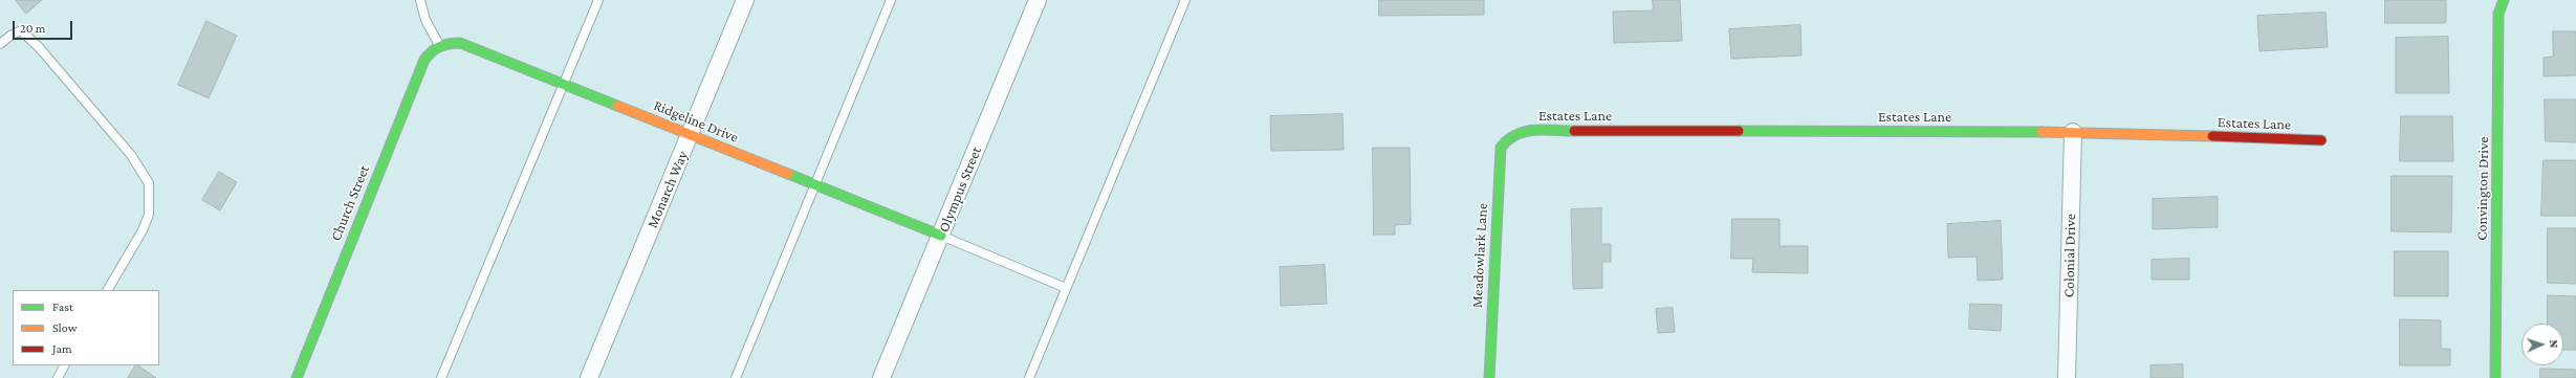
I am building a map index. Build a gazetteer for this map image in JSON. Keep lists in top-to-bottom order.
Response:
{
  "streets": {
    "street": [
      "Estates Lane",
      "Ridgeline Drive",
      "Convington Drive",
      "Monarch Way",
      "Olympus Street",
      "Church Street",
      "Meadowlark Lane",
      "Colonial Drive"
    ]
  },
  "crossings": [
    ["Estates Lane", "Meadowlark Lane"],
    ["Estates Lane", "Colonial Drive"],
    ["Ridgeline Drive", "Monarch Way"],
    ["Ridgeline Drive", "Olympus Street"],
    ["Ridgeline Drive", "Church Street"]
  ],
  "legend": ["Fast", "Slow", "Jam"],
  "scale_bar": "20 m",
  "north": "right"
}
